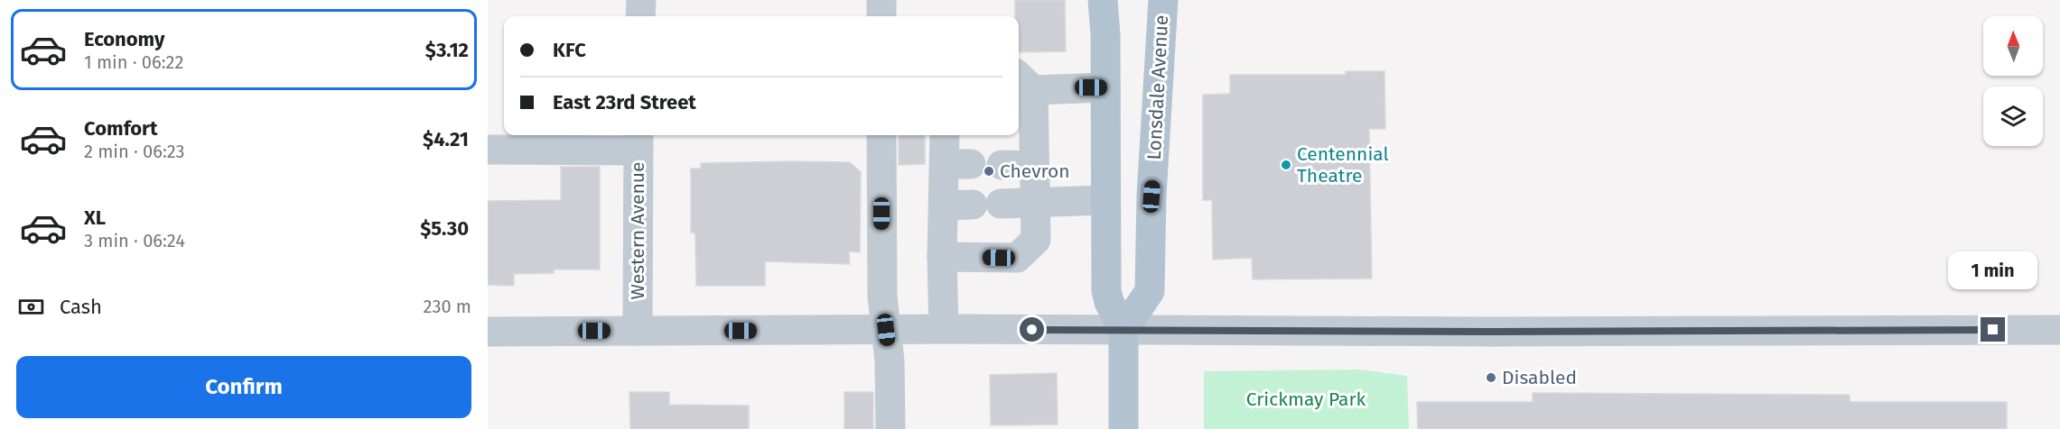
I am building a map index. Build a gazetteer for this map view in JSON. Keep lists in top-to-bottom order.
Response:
{
  "streets": {
    "main road": ["Lonsdale Avenue"],
    "street": ["Western Avenue"]
  },
  "parks": ["Crickmay Park"],
  "places": ["Centennial Theatre", "Chevron", "Disabled"],
  "north": "top",
  "page": {
    "list": [
      {
        "name": "Economy",
        "note": "1 min · 06:22",
        "value": "$3.12"
      },
      {
        "name": "Comfort",
        "note": "2 min · 06:23",
        "value": "$4.21"
      },
      {
        "name": "XL",
        "note": "3 min · 06:24",
        "value": "$5.30"
      }
    ],
    "banner": ["KFC", "East 23rd Street"],
    "bubble": "1 min",
    "pay": ["Cash", "230 m"],
    "buttons": "Confirm"
  }
}
